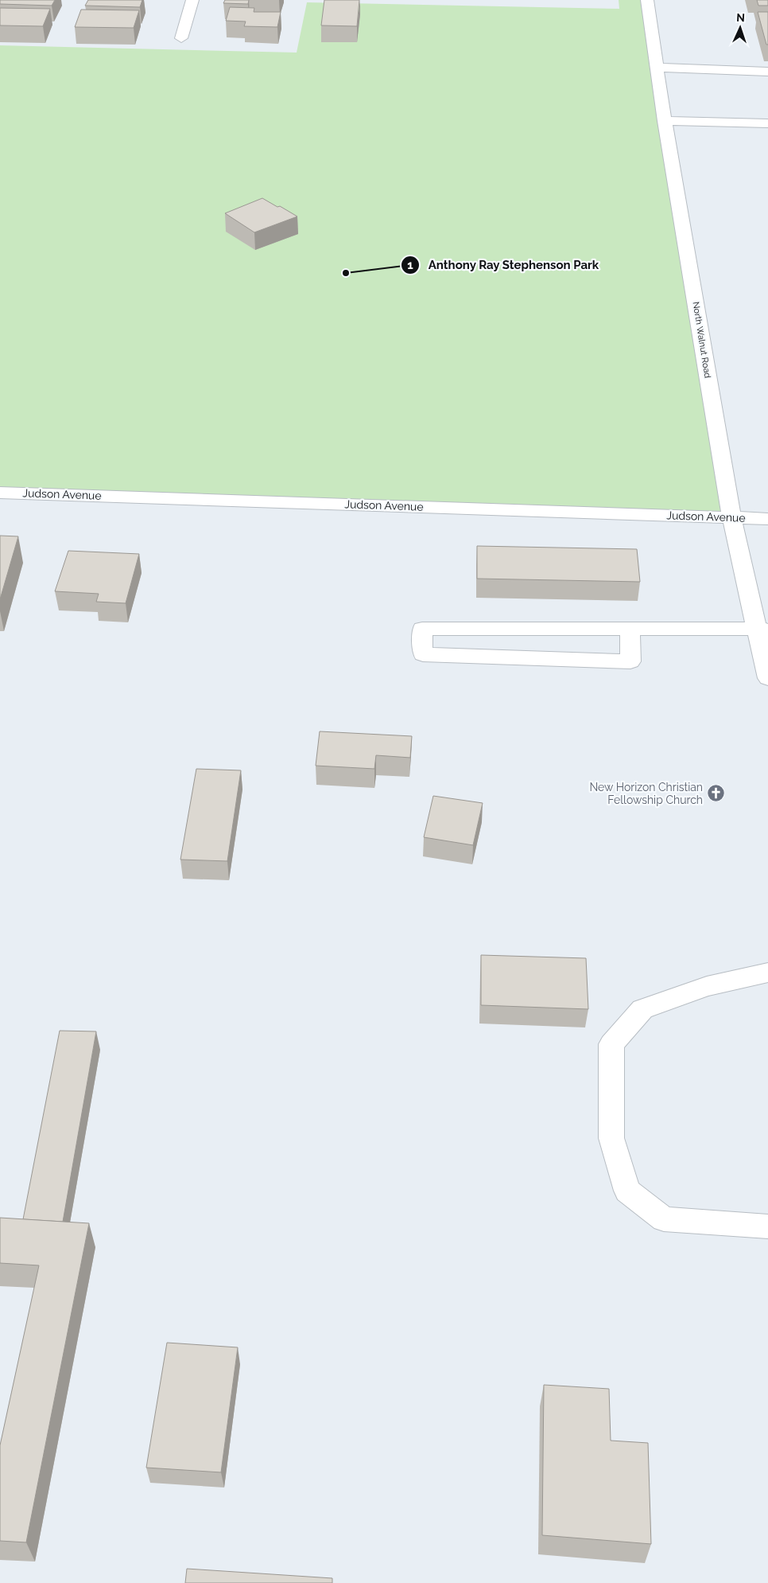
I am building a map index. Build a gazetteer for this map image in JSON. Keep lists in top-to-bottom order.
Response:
{
  "streets": {
    "street": ["North Walnut Road", "Judson Avenue"]
  },
  "crossings": [
    ["North Walnut Road", "Judson Avenue"]
  ],
  "places": {
    "other": ["Anthony Ray Stephenson Park"],
    "church": ["New Horizon Christian Fellowship Church"]
  },
  "north": "top"
}
